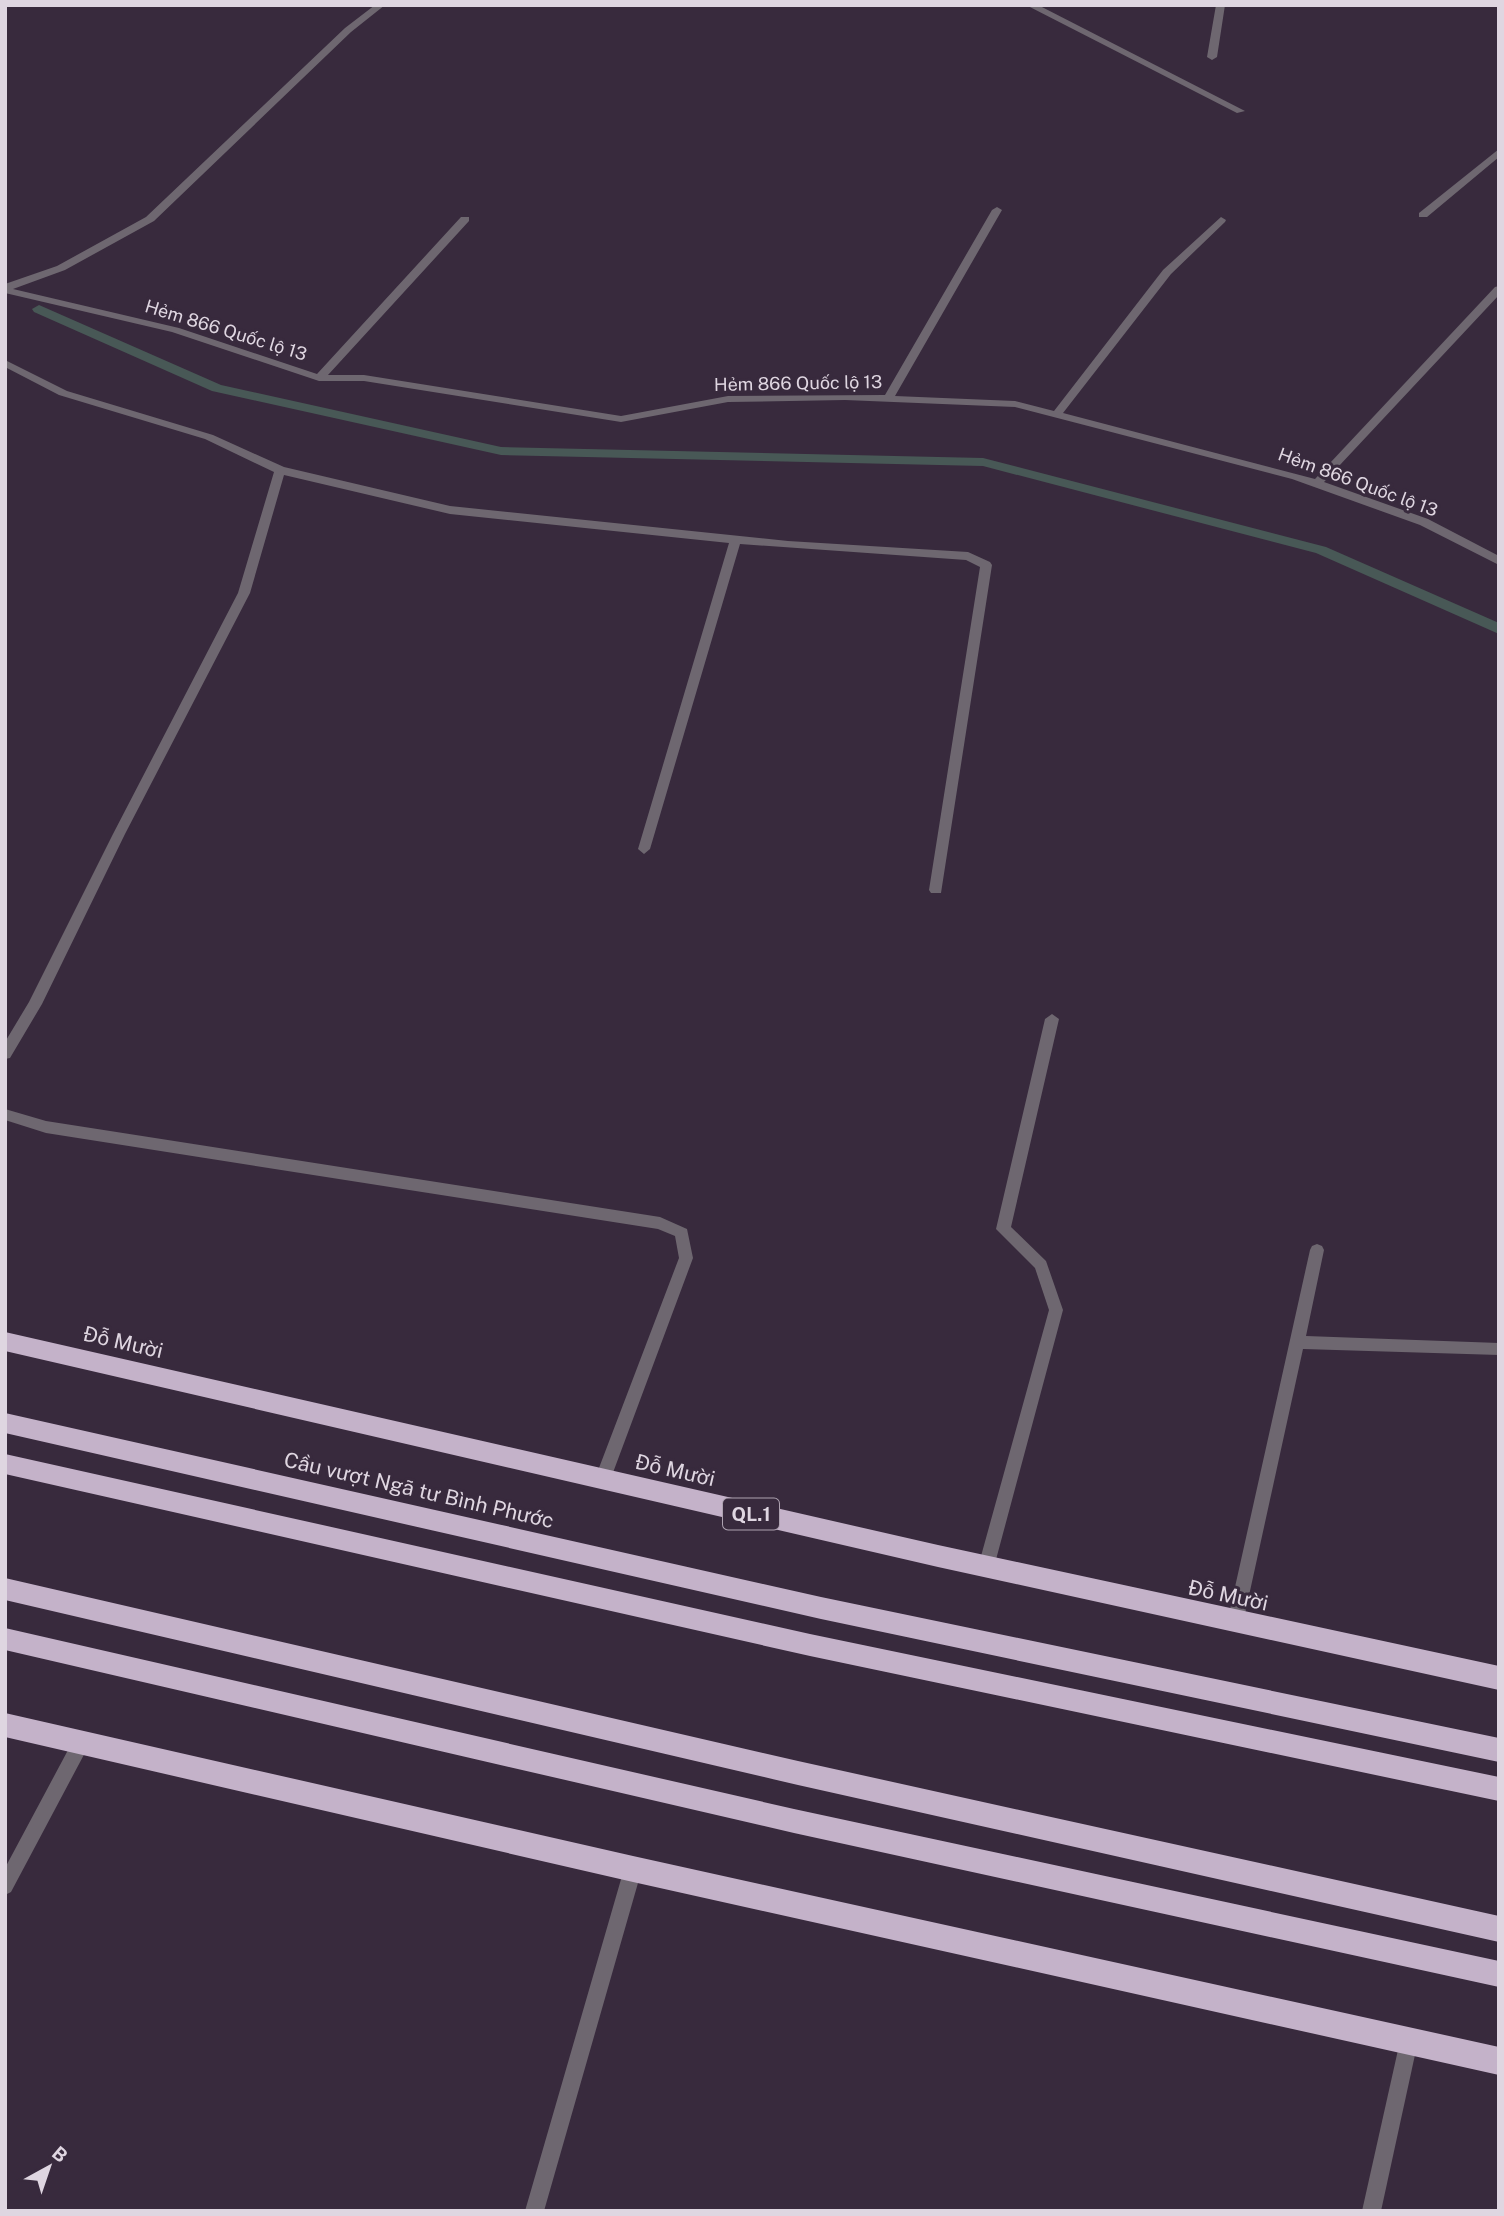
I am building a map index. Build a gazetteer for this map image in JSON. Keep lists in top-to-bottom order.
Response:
{
  "streets": {
    "highway": ["Đỗ Mười", "Cầu vượt Ngã tư Bình Phước", "QL.1"],
    "street": ["Hẻm 866 Quốc lộ 13"]
  },
  "north": "top right"
}
